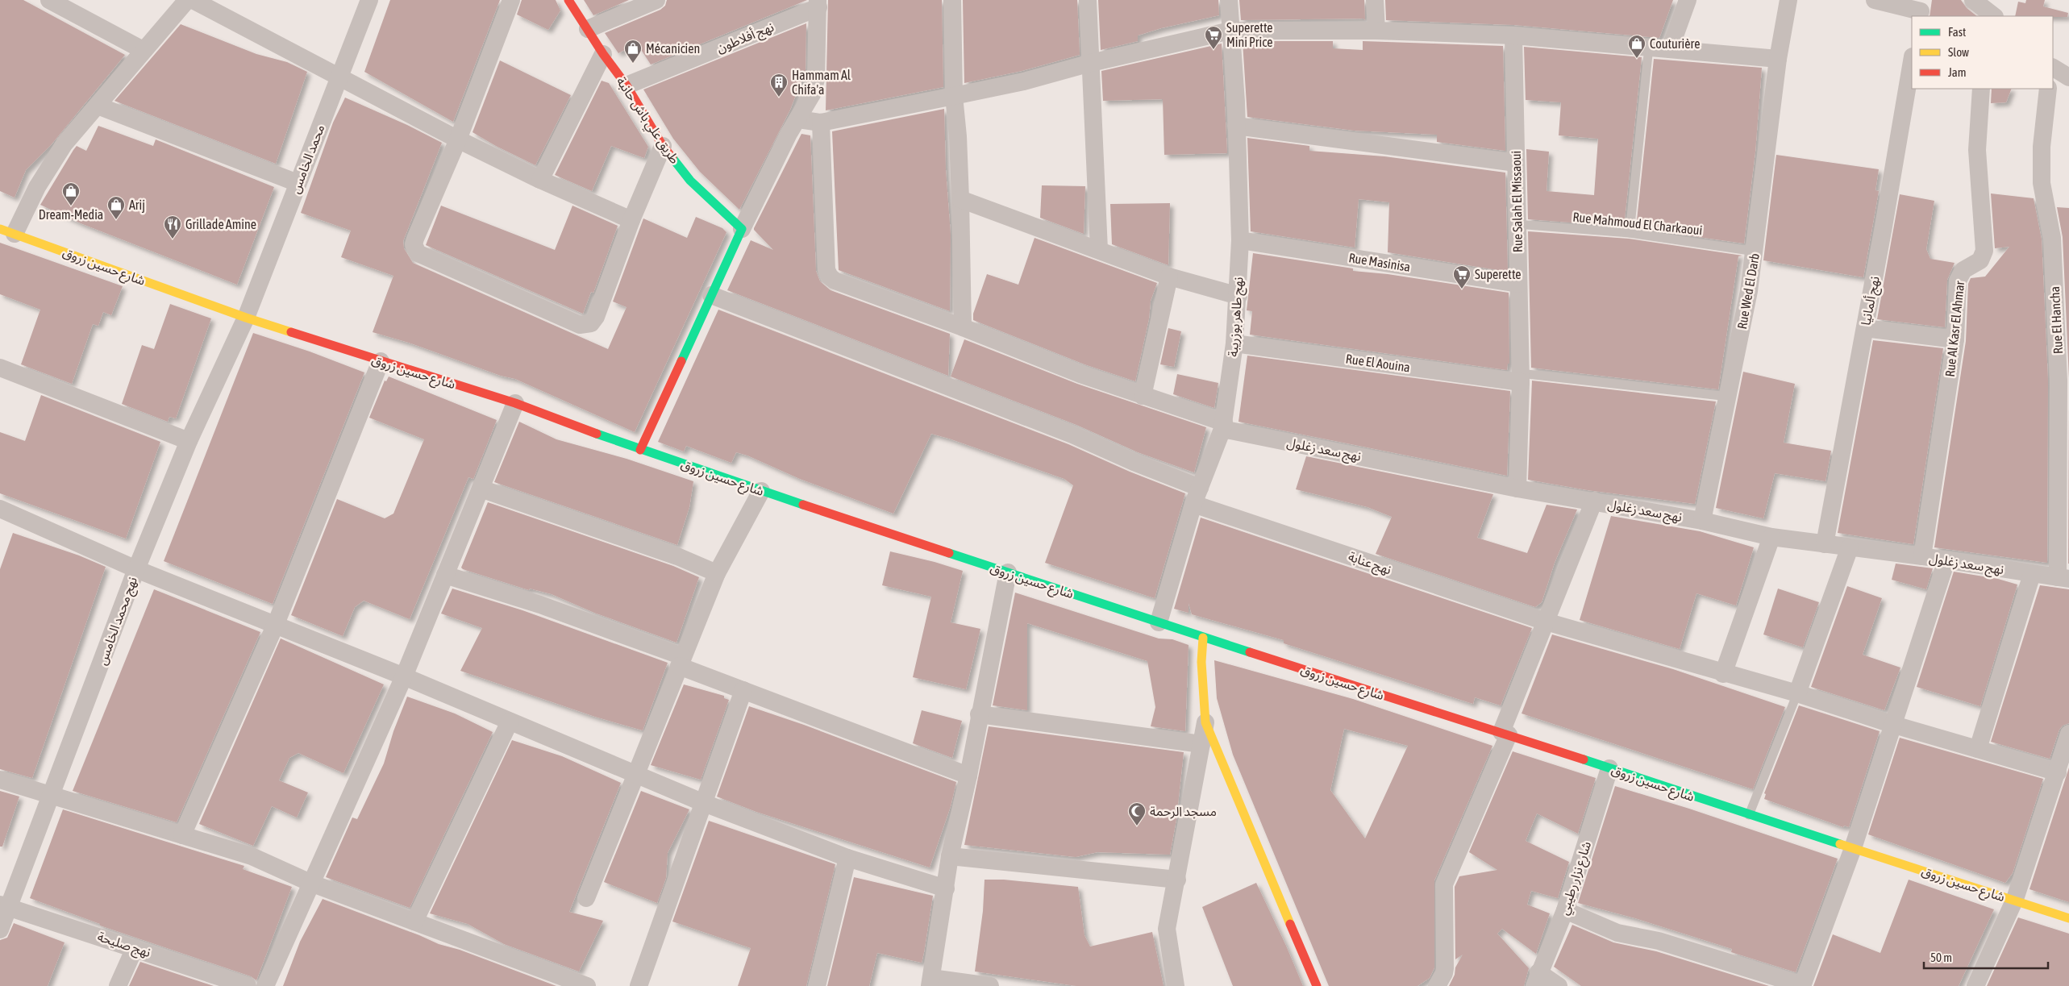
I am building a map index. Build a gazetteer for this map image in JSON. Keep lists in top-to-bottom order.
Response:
{
  "streets": {
    "street": [
      "نهج أفلاطون",
      "طريق علي باش حانبة",
      "محمد الخامس",
      "Rue Salah El Missaoui",
      "Rue Masinisa",
      "شارع حسين زروق",
      "Rue Wed El Darb",
      "نهج ألمانيا",
      "نهج طاهر بوزريبة",
      "Rue El Hancha",
      "Rue Al Kasr El Ahmar",
      "Rue El Aouina",
      "نهج سعد زغلول",
      "نهج عنابة",
      "نهج محمد الخامس",
      "شارع نزار رطيبي",
      "نهج صليحة"
    ],
    "lane": ["Rue Mahmoud El Charkaoui"]
  },
  "crossings": [
    ["نهج أفلاطون", "طريق علي باش حانبة"],
    ["محمد الخامس", "شارع حسين زروق"],
    ["محمد الخامس", "نهج محمد الخامس"],
    ["Rue Salah El Missaoui", "Rue Mahmoud El Charkaoui"],
    ["Rue Salah El Missaoui", "Rue Masinisa"],
    ["Rue Salah El Missaoui", "Rue El Aouina"],
    ["Rue Salah El Missaoui", "نهج سعد زغلول"],
    ["Rue Mahmoud El Charkaoui", "Rue Wed El Darb"],
    ["Rue Masinisa", "نهج طاهر بوزريبة"],
    ["شارع حسين زروق", "نهج طاهر بوزريبة"],
    ["شارع حسين زروق", "نهج محمد الخامس"],
    ["شارع حسين زروق", "شارع نزار رطيبي"],
    ["Rue Wed El Darb", "نهج سعد زغلول"],
    ["نهج ألمانيا", "نهج سعد زغلول"],
    ["نهج طاهر بوزريبة", "Rue El Aouina"],
    ["نهج طاهر بوزريبة", "نهج سعد زغلول"],
    ["نهج طاهر بوزريبة", "نهج عنابة"],
    ["Rue El Hancha", "نهج سعد زغلول"],
    ["Rue Al Kasr El Ahmar", "نهج سعد زغلول"],
    ["نهج محمد الخامس", "نهج صليحة"]
  ],
  "places": {
    "supermarket": ["Superette Mini Price", "Superette"],
    "shop": [
      "Couturière",
      "Mécanicien",
      "Dream-Media",
      "Arij"
    ],
    "building": ["Hammam Al Chifa'a"],
    "restaurant": ["Grillade Amine"],
    "mosque": ["مسجد الرحمة"]
  },
  "legend": ["Fast", "Slow", "Jam"],
  "scale_bar": "50 m"
}
